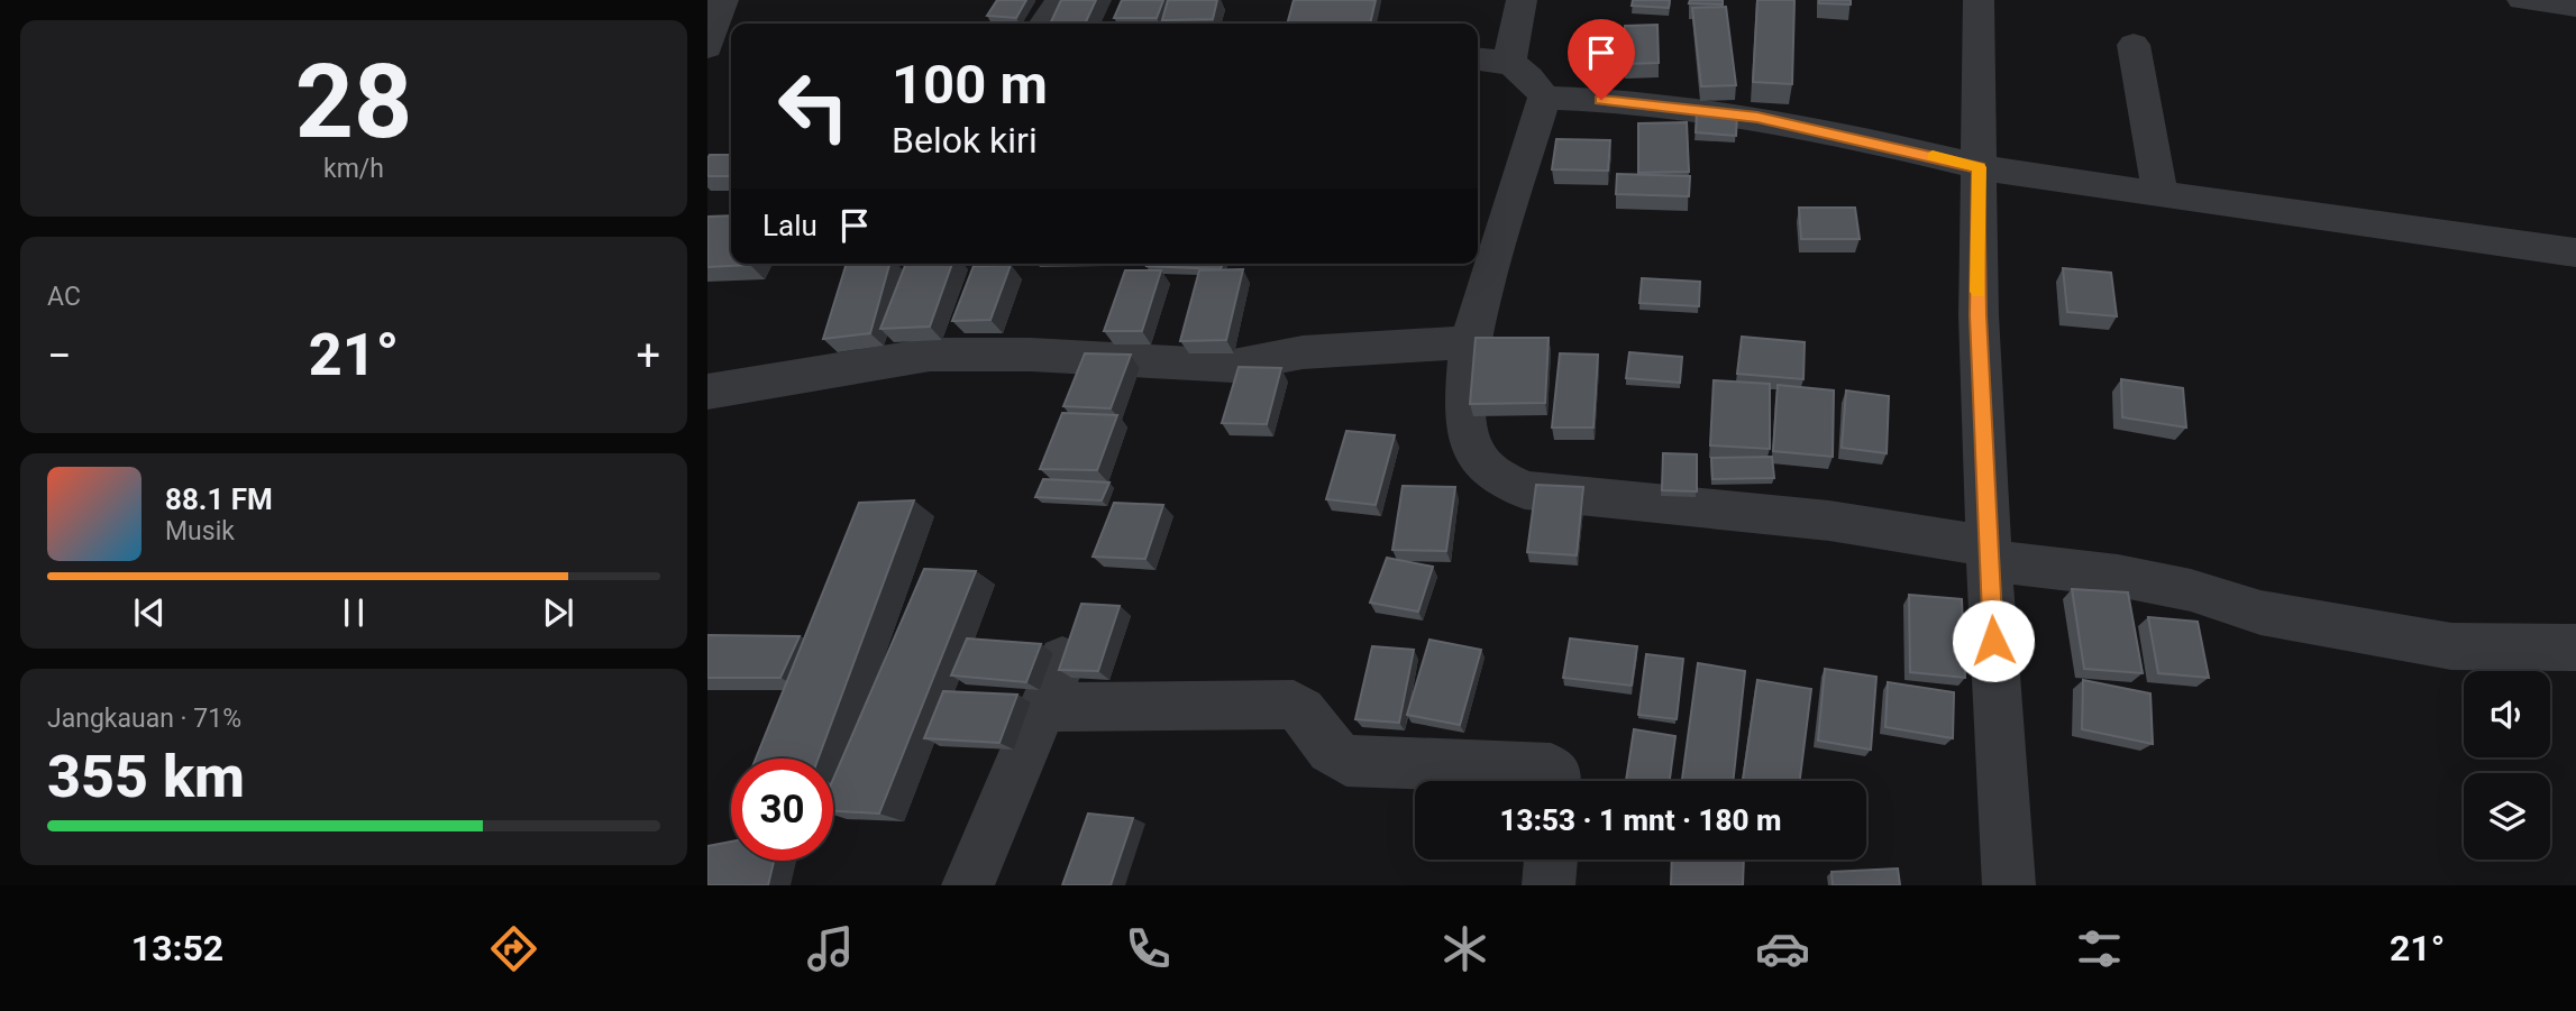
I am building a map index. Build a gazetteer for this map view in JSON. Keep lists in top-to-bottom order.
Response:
{
  "page": {
    "tile": [
      ["28", "km/h"],
      "AC",
      ["Jangkauan · 71%", "355 km"]
    ],
    "turn": ["100 m", "Belok kiri"],
    "then": "Lalu",
    "heat": ["−", "21°", "+"],
    "song": ["88.1 FM", "Musik"],
    "limit": "30",
    "trip": "13:53 · 1 mnt · 180 m",
    "tabs": ["13:52", "21°"]
  }
}
